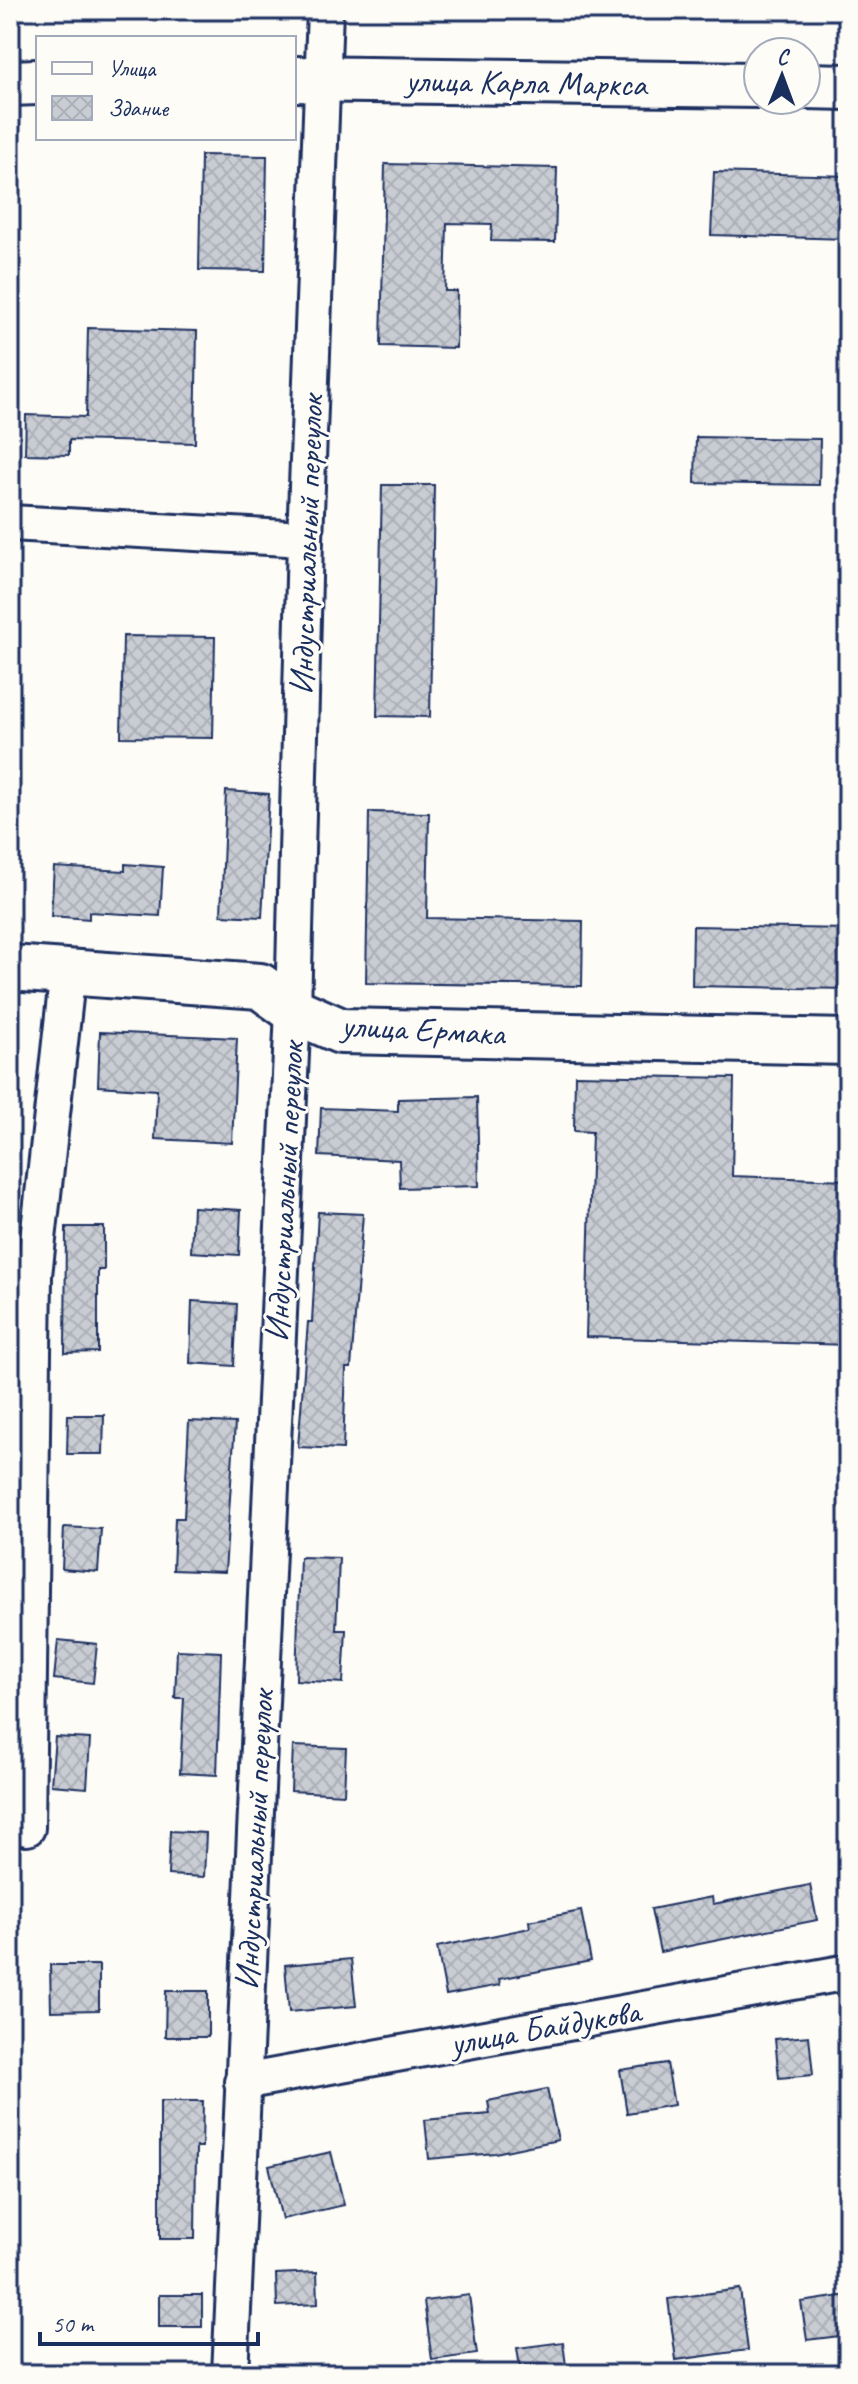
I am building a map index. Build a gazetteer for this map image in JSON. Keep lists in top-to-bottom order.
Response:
{
  "streets": {
    "street": [
      "улица Карла Маркса",
      "Индустриальный переулок",
      "улица Ермака",
      "улица Байдукова"
    ]
  },
  "crossings": [
    ["улица Карла Маркса", "Индустриальный переулок"],
    ["Индустриальный переулок", "улица Ермака"],
    ["Индустриальный переулок", "улица Байдукова"]
  ],
  "legend": ["Улица", "Здание"],
  "scale_bar": "50 m",
  "north": "top"
}
